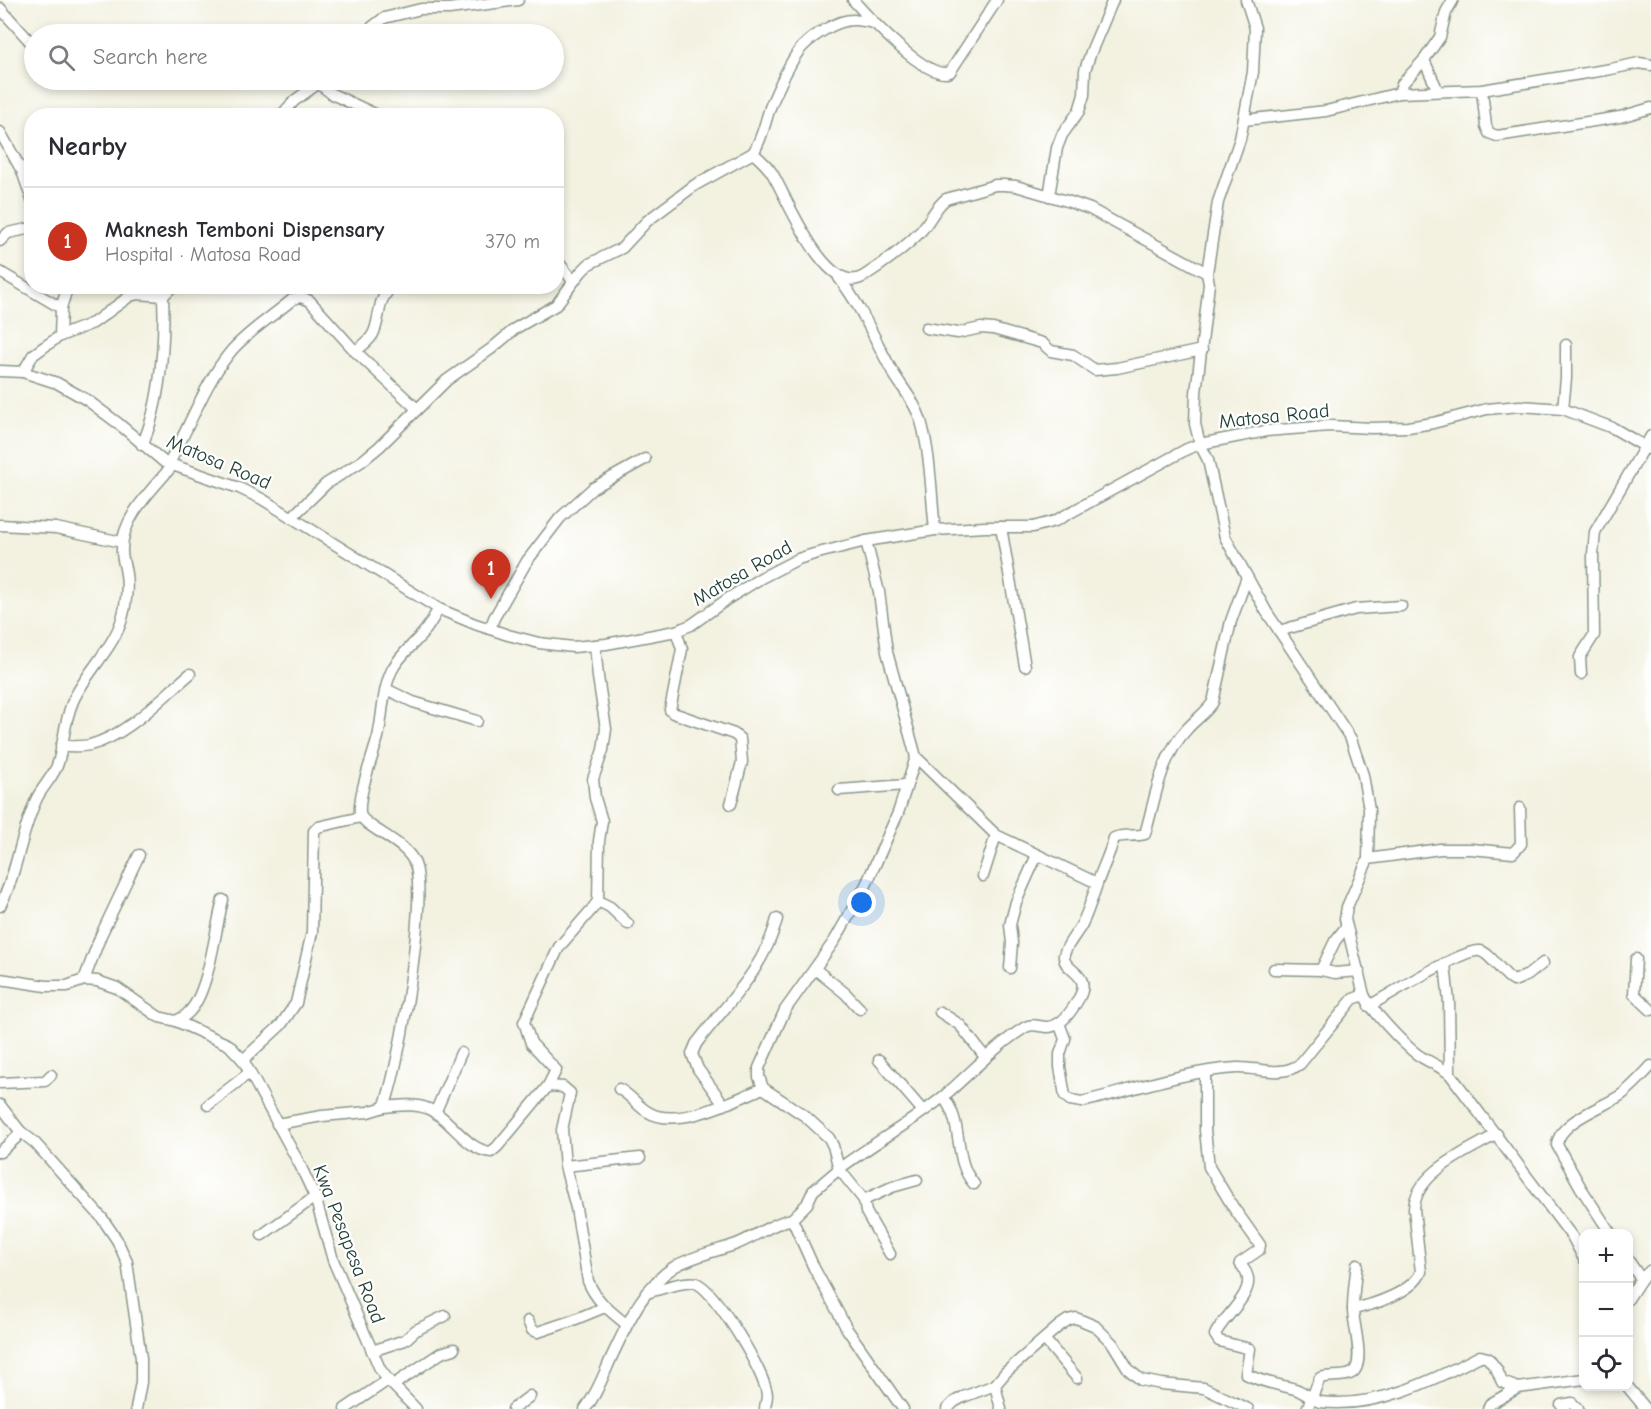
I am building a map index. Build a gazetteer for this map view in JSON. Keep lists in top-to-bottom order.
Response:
{
  "streets": {
    "street": ["Matosa Road", "Kwa Pesapesa Road"]
  },
  "page": {
    "search": "Search here",
    "heading": "Nearby",
    "list": [
      {
        "mark": "1",
        "name": "Maknesh Temboni Dispensary",
        "note": "Hospital · Matosa Road",
        "value": "370 m"
      }
    ],
    "pins": "1",
    "map_buttons": ["+", "−"]
  }
}
